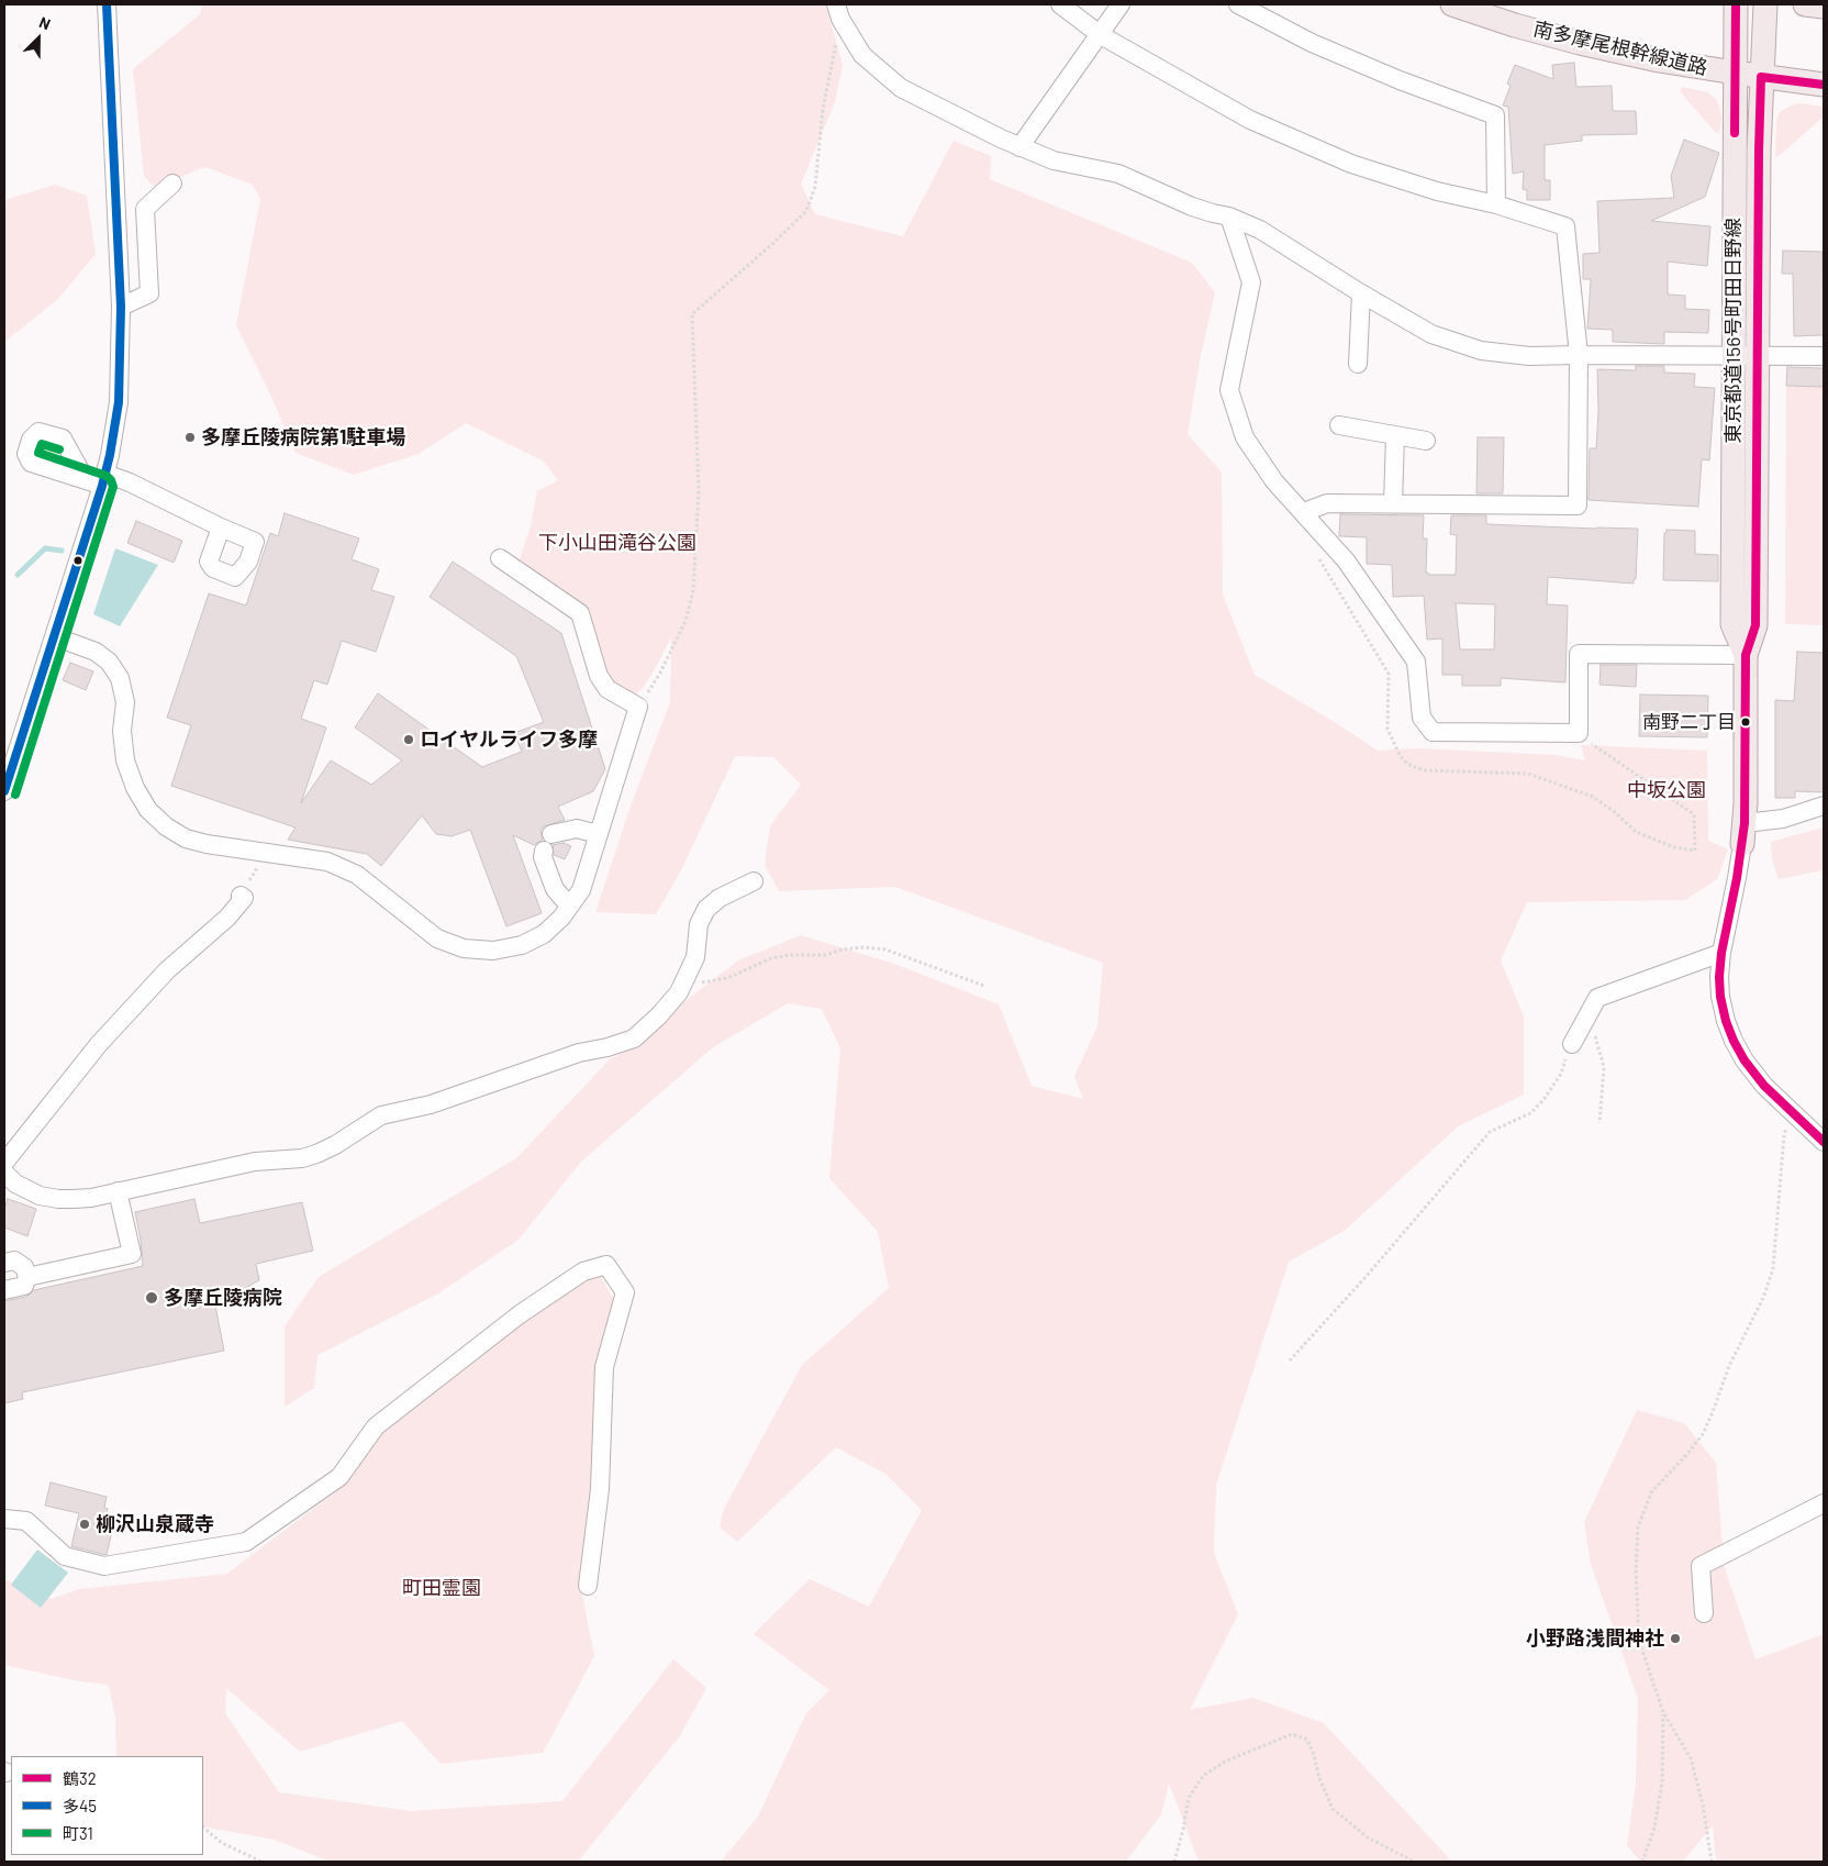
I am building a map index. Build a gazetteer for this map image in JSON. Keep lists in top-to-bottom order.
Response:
{
  "streets": {
    "main road": ["南多摩尾根幹線道路", "東京都道156号町田日野線"]
  },
  "crossings": [
    ["南多摩尾根幹線道路", "東京都道156号町田日野線"]
  ],
  "parks": ["下小山田滝谷公園", "中坂公園", "町田霊園"],
  "places": [
    "多摩丘陵病院第1駐車場",
    "南野二丁目",
    "ロイヤルライフ多摩",
    "多摩丘陵病院",
    "柳沢山泉蔵寺",
    "小野路浅間神社"
  ],
  "lines": ["transit line 鶴32", "transit line 多45", "transit line 町31"],
  "legend": ["鶴32", "多45", "町31"],
  "north": "top right"
}
